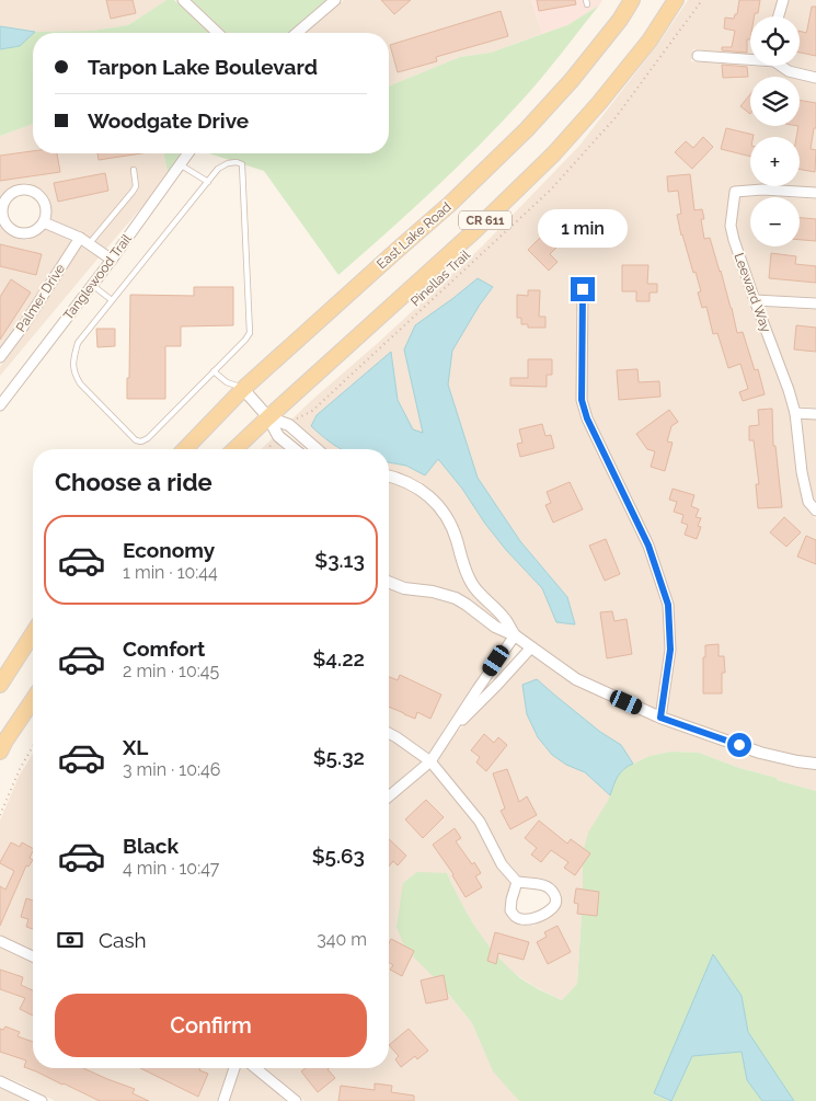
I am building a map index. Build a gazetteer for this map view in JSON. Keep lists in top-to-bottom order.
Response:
{
  "streets": {
    "main road": ["CR 611", "East Lake Road"],
    "street": ["Tanglewood Trail", "Leeward Way", "Palmer Drive"],
    "path": ["Pinellas Trail"]
  },
  "page": {
    "map_buttons": ["+", "−"],
    "banner": ["Tarpon Lake Boulevard", "Woodgate Drive"],
    "bubble": "1 min",
    "heading": "Choose a ride",
    "list": [
      {
        "name": "Economy",
        "note": "1 min · 10:44",
        "value": "$3.13"
      },
      {
        "name": "Comfort",
        "note": "2 min · 10:45",
        "value": "$4.22"
      },
      {
        "name": "XL",
        "note": "3 min · 10:46",
        "value": "$5.32"
      },
      {
        "name": "Black",
        "note": "4 min · 10:47",
        "value": "$5.63"
      }
    ],
    "pay": ["Cash", "340 m"],
    "buttons": "Confirm"
  }
}
